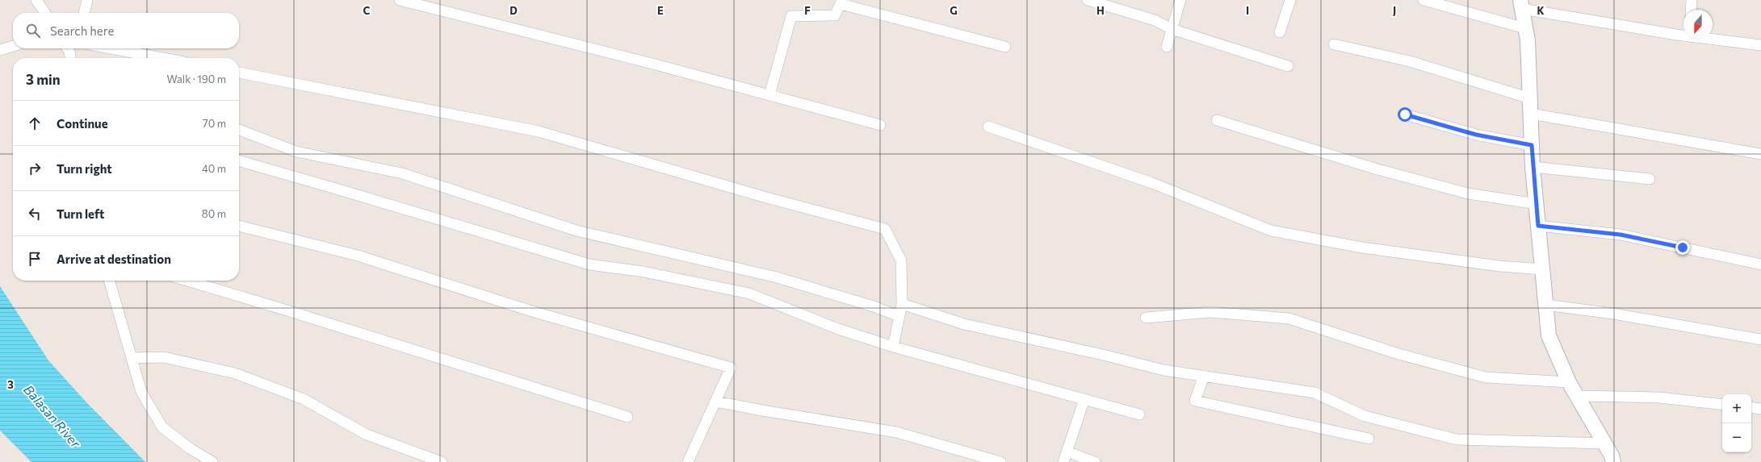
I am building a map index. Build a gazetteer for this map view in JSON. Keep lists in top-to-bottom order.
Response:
{
  "water": ["Balasan River"],
  "north": "bottom",
  "page": {
    "search": "Search here",
    "heading": ["3 min", "Walk · 190 m"],
    "list": [
      ["Continue", "70 m"],
      ["Turn right", "40 m"],
      ["Turn left", "80 m"],
      "Arrive at destination"
    ],
    "map_buttons": ["+", "−"]
  },
  "grid": {
    "columns": [
      "C",
      "D",
      "E",
      "F",
      "G",
      "H",
      "I",
      "J",
      "K"
    ],
    "rows": ["3"]
  }
}
